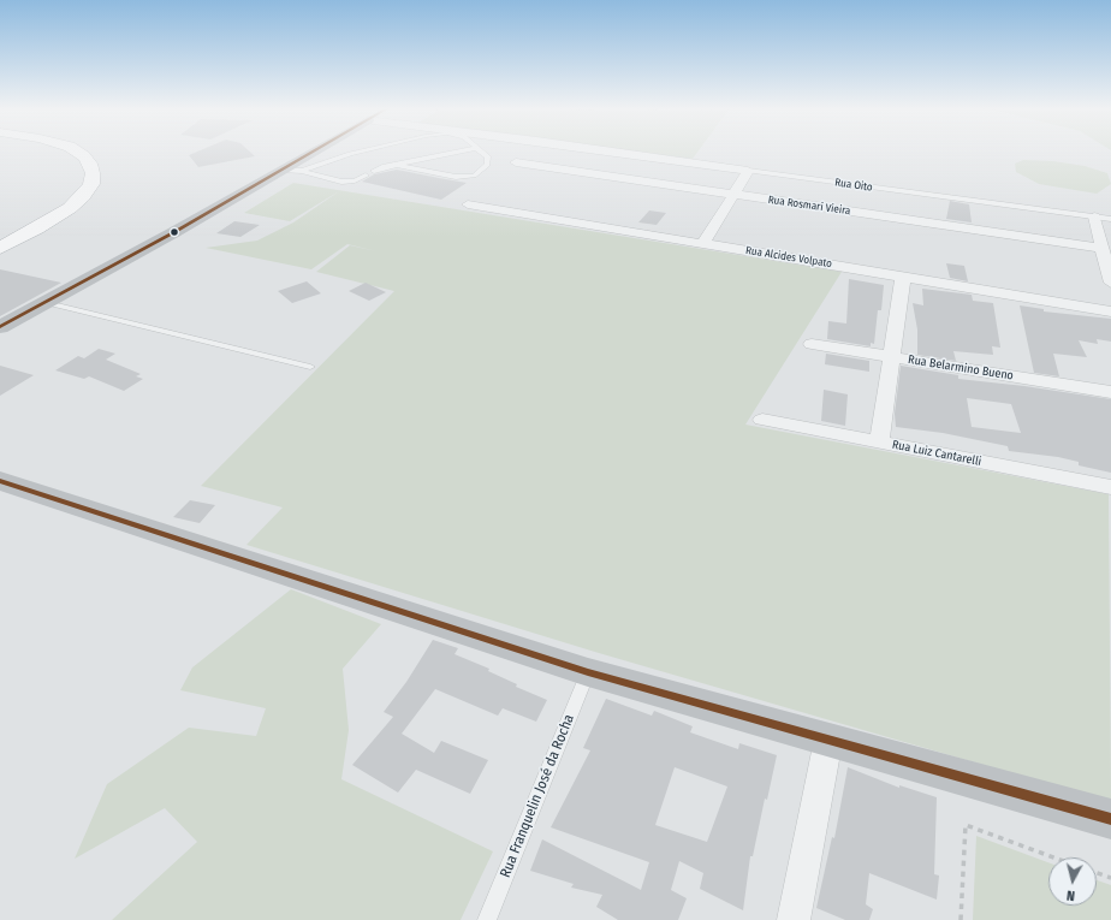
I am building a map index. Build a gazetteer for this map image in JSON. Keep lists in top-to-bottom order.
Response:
{
  "streets": {
    "street": [
      "Rua Oito",
      "Rua Rosmari Vieira",
      "Rua Alcides Volpato",
      "Rua Belarmino Bueno",
      "Rua Luiz Cantarelli"
    ],
    "lane": ["Rua Franquelin José da Rocha"]
  },
  "north": "bottom"
}
